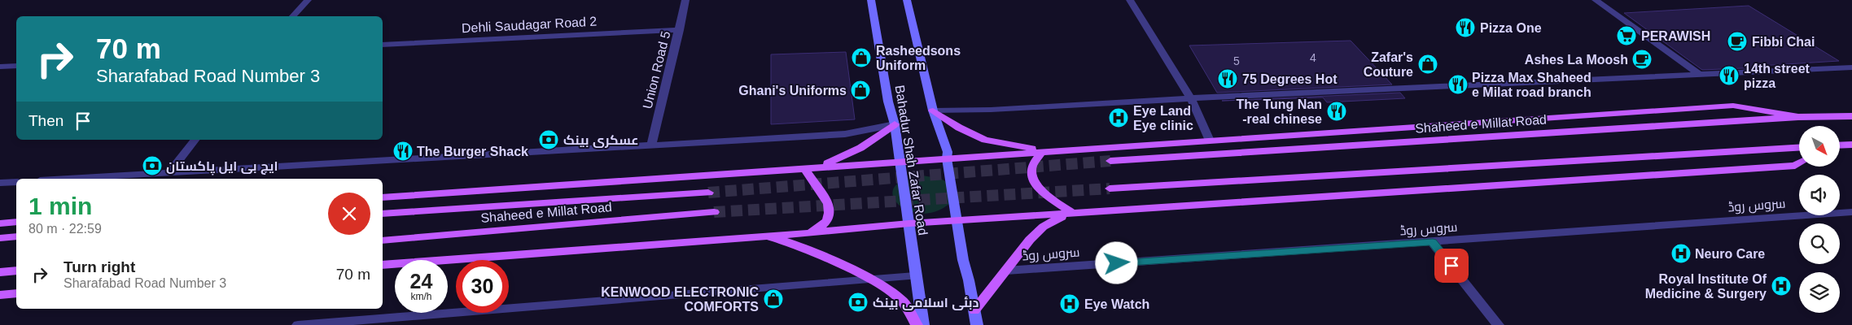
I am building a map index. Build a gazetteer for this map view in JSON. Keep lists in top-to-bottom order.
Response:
{
  "streets": {
    "main road": ["Shaheed e Millat Road", "Bahadur Shah Zafar Road"],
    "street": ["Dehli Saudagar Road 2", "Union Road 5", "سروس روڈ"]
  },
  "crossings": [
    ["Dehli Saudagar Road 2", "Union Road 5"]
  ],
  "places": {
    "restaurant": [
      "Pizza One",
      "14th street pizza",
      "75 Degrees Hot",
      "Pizza Max Shaheed e Milat road branch",
      "The Tung Nan -real chinese",
      "The Burger Shack"
    ],
    "supermarket": ["PERAWISH"],
    "cafe": ["Fibbi Chai", "Ashes La Moosh"],
    "shop": [
      "Rasheedsons Uniform",
      "Zafar's Couture",
      "Ghani's Uniforms",
      "KENWOOD ELECTRONIC COMFORTS"
    ],
    "hospital": [
      "Eye Land Eye clinic",
      "Neuro Care",
      "Royal Institute Of Medicine & Surgery",
      "Eye Watch"
    ],
    "bank": ["عسکری بینک", "ایچ بی ایل پاکستان", "دبئی اسلامی بینک"]
  },
  "house_numbers": ["4", "5"],
  "north": "bottom right",
  "page": {
    "turn": ["70 m", "Sharafabad Road Number 3"],
    "then": "Then",
    "heading": ["1 min", "80 m · 22:59"],
    "list": [
      {
        "name": "Turn right",
        "note": "Sharafabad Road Number 3",
        "value": "70 m"
      }
    ],
    "speed": "24 km/h",
    "limit": "30"
  }
}
